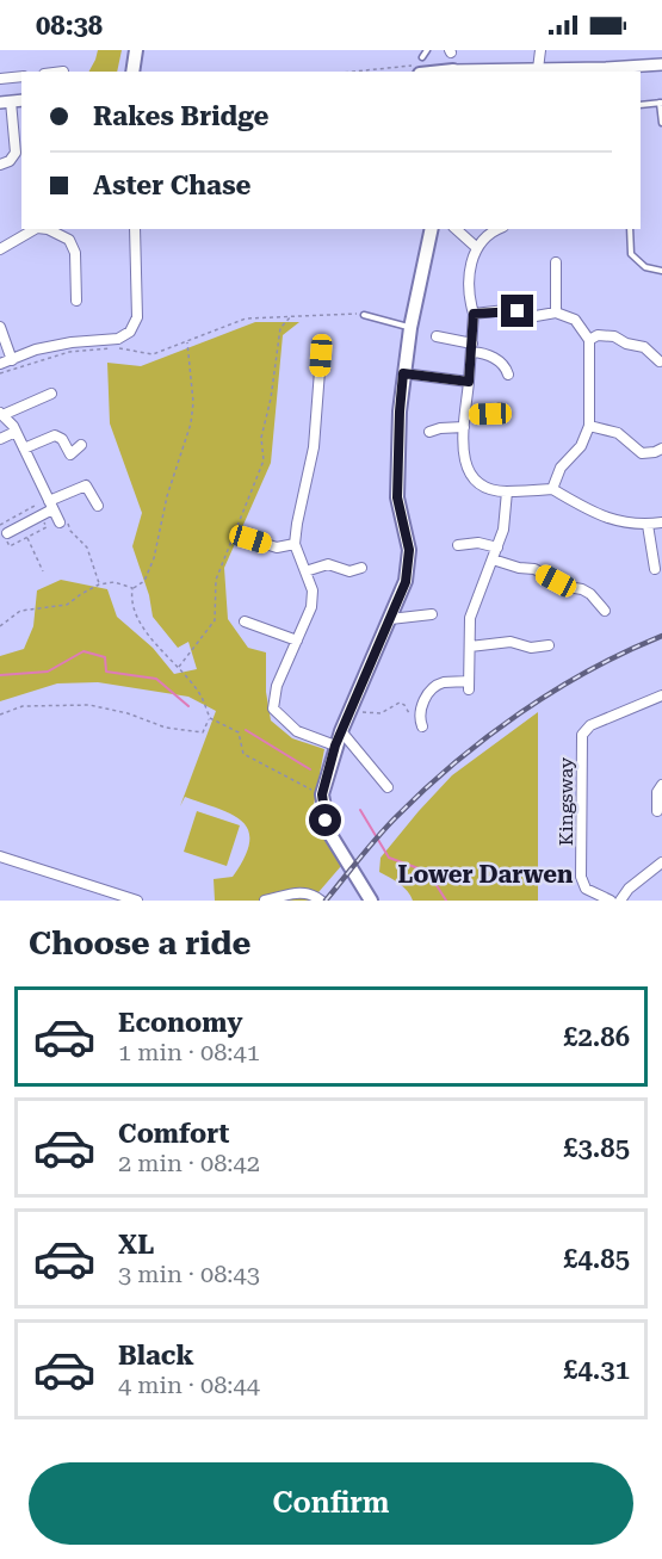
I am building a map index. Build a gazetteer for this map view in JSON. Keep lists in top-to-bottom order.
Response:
{
  "streets": {
    "street": ["Kingsway"]
  },
  "districts": ["Lower Darwen"],
  "page": {
    "status": "08:38",
    "banner": ["Rakes Bridge", "Aster Chase"],
    "heading": "Choose a ride",
    "list": [
      {
        "name": "Economy",
        "note": "1 min · 08:41",
        "value": "£2.86"
      },
      {
        "name": "Comfort",
        "note": "2 min · 08:42",
        "value": "£3.85"
      },
      {
        "name": "XL",
        "note": "3 min · 08:43",
        "value": "£4.85"
      },
      {
        "name": "Black",
        "note": "4 min · 08:44",
        "value": "£4.31"
      }
    ],
    "buttons": "Confirm"
  }
}
